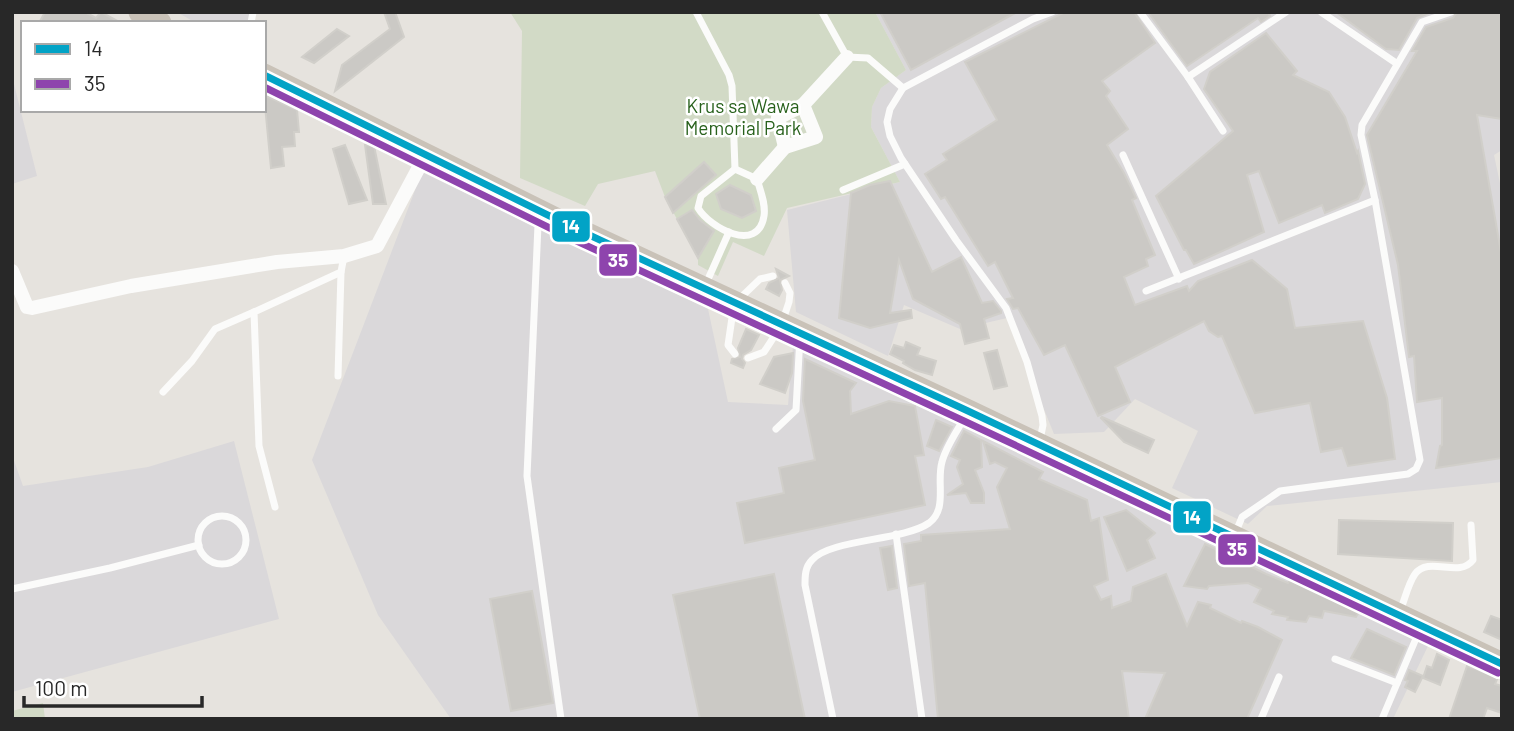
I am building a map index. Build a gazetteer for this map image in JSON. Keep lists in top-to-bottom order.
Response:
{
  "parks": ["Krus sa Wawa Memorial Park"],
  "lines": ["transit line 14", "transit line 35"],
  "legend": ["14", "35"],
  "scale_bar": "100 m"
}
